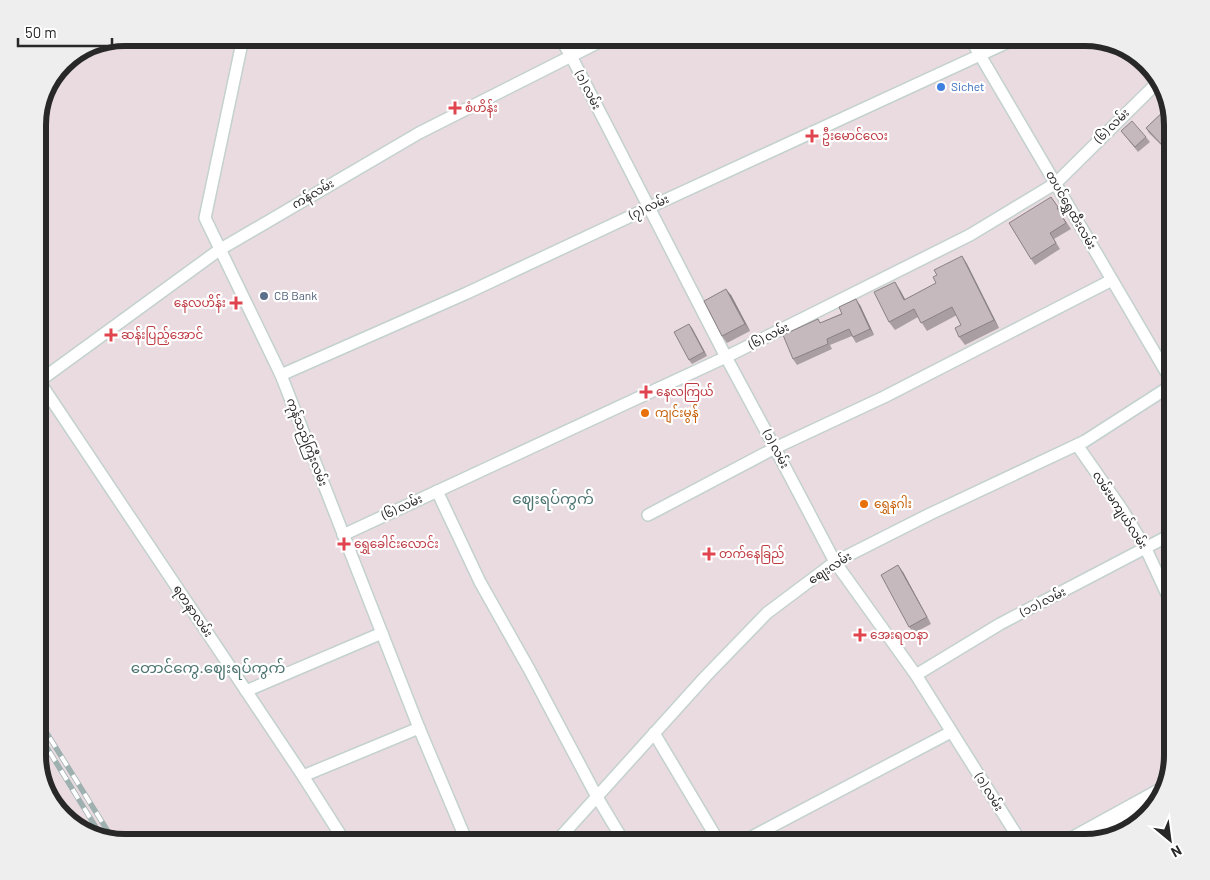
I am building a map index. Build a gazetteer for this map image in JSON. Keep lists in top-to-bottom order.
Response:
{
  "streets": {
    "street": [
      "(၁) လမ်း",
      "(၆) လမ်း",
      "ကန်လမ်း",
      "(၇) လမ်း",
      "တပင်ရွှေထီးလမ်း",
      "ကုန်သည်ကြီးလမ်း",
      "လမ်းမကျယ်လမ်း",
      "စျေးလမ်း",
      "(၁၁) လမ်း",
      "ရတနာလမ်း"
    ]
  },
  "crossings": [
    ["(၁) လမ်း", "(၆) လမ်း"],
    ["(၁) လမ်း", "ကန်လမ်း"],
    ["(၁) လမ်း", "(၇) လမ်း"],
    ["(၁) လမ်း", "စျေးလမ်း"],
    ["(၁) လမ်း", "(၁၁) လမ်း"],
    ["(၆) လမ်း", "တပင်ရွှေထီးလမ်း"],
    ["(၆) လမ်း", "ကုန်သည်ကြီးလမ်း"],
    ["ကန်လမ်း", "ကုန်သည်ကြီးလမ်း"],
    ["(၇) လမ်း", "တပင်ရွှေထီးလမ်း"],
    ["(၇) လမ်း", "ကုန်သည်ကြီးလမ်း"],
    ["လမ်းမကျယ်လမ်း", "စျေးလမ်း"],
    ["လမ်းမကျယ်လမ်း", "(၁၁) လမ်း"]
  ],
  "districts": ["ဈေးရပ်ကွက်", "တောင်ကွေ.ဈေးရပ်ကွက်"],
  "places": {
    "other": [
      "Sichet",
      "CB Bank",
      "ကျင်းမွန်",
      "ရွှေနဂါး"
    ],
    "health": [
      "စံဟိန်း",
      "ဦးမောင်လေး",
      "နေလဟိန်း",
      "ဆန်းပြည့်အောင်",
      "နေလကြယ်",
      "ရွှေခေါင်းလောင်း",
      "တက်နေခြည်",
      "အေးရတနာ"
    ]
  },
  "scale_bar": "50 m",
  "north": "bottom right"
}
